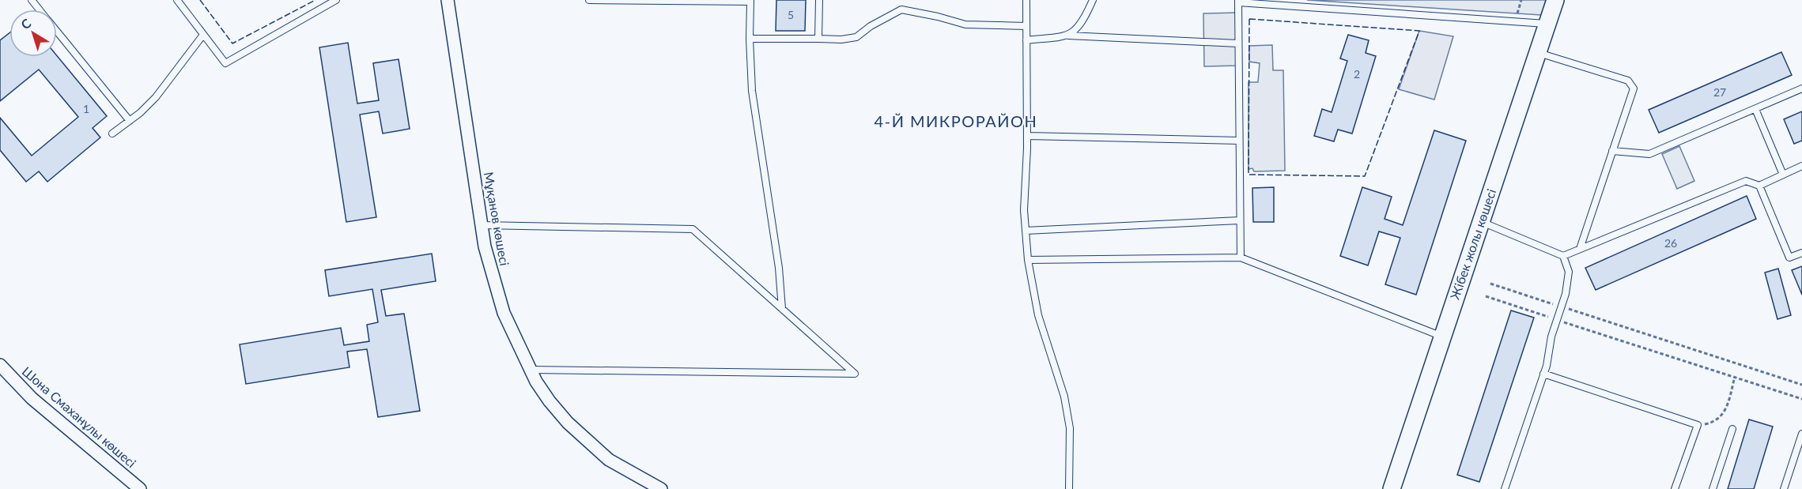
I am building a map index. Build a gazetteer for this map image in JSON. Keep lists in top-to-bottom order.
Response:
{
  "streets": {
    "main road": ["Жібек жолы көшесі"],
    "street": ["Мұқанов көшесі", "Шона Смаханұлы көшесі"]
  },
  "districts": ["4-Й МИКРОРАЙОН"],
  "house_numbers": [
    "5",
    "2",
    "27",
    "1",
    "26"
  ],
  "north": "top left"
}
